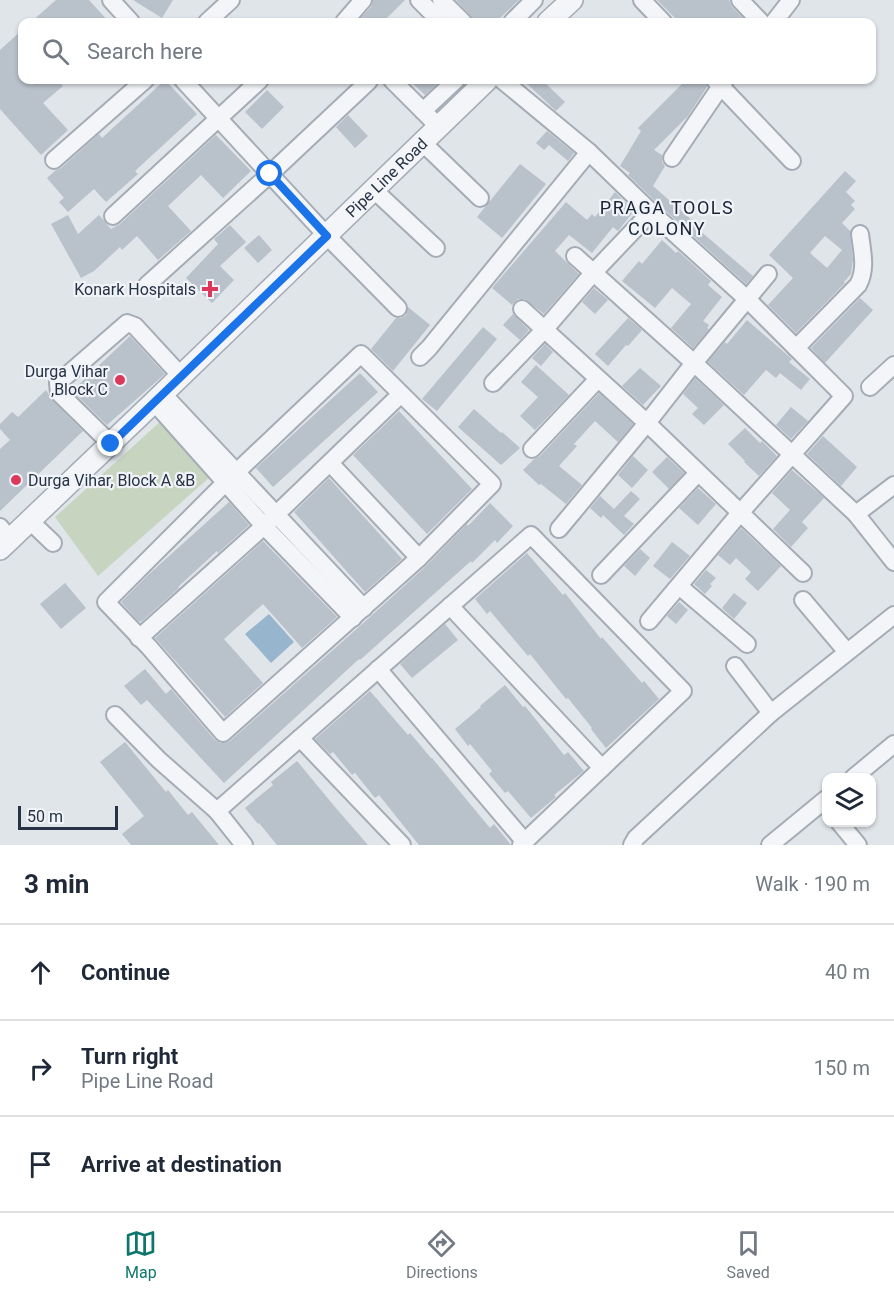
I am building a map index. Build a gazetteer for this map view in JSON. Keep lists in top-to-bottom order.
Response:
{
  "streets": {
    "street": ["Pipe Line Road"]
  },
  "districts": ["PRAGA TOOLS COLONY"],
  "places": {
    "health": ["Konark Hospitals"],
    "other": ["Durga Vihar ,Block C", "Durga Vihar, Block A &B"]
  },
  "scale_bar": "50 m",
  "page": {
    "search": "Search here",
    "scale": "50 m",
    "heading": ["3 min", "Walk · 190 m"],
    "list": [
      ["Continue", "40 m"],
      ["Turn right", "Pipe Line Road", "150 m"],
      "Arrive at destination"
    ],
    "nav": ["Map", "Directions", "Saved"]
  }
}
